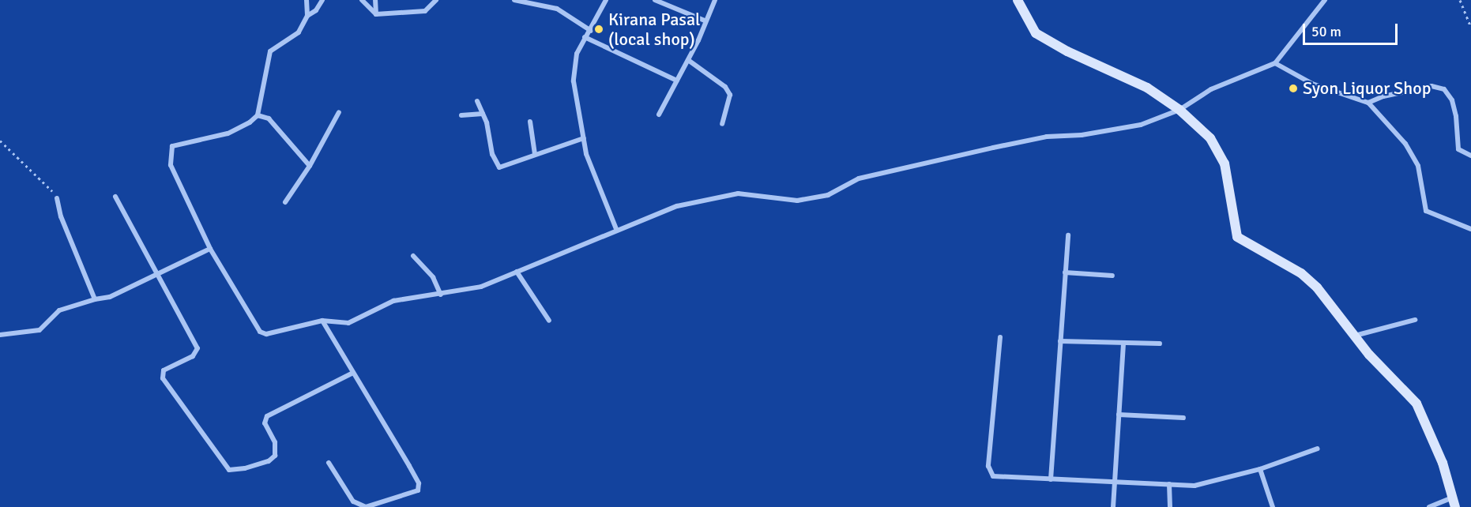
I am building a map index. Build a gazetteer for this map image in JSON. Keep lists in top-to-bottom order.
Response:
{
  "places": ["Kirana Pasal (local shop)", "Syon Liquor Shop"],
  "scale_bar": "50 m"
}
